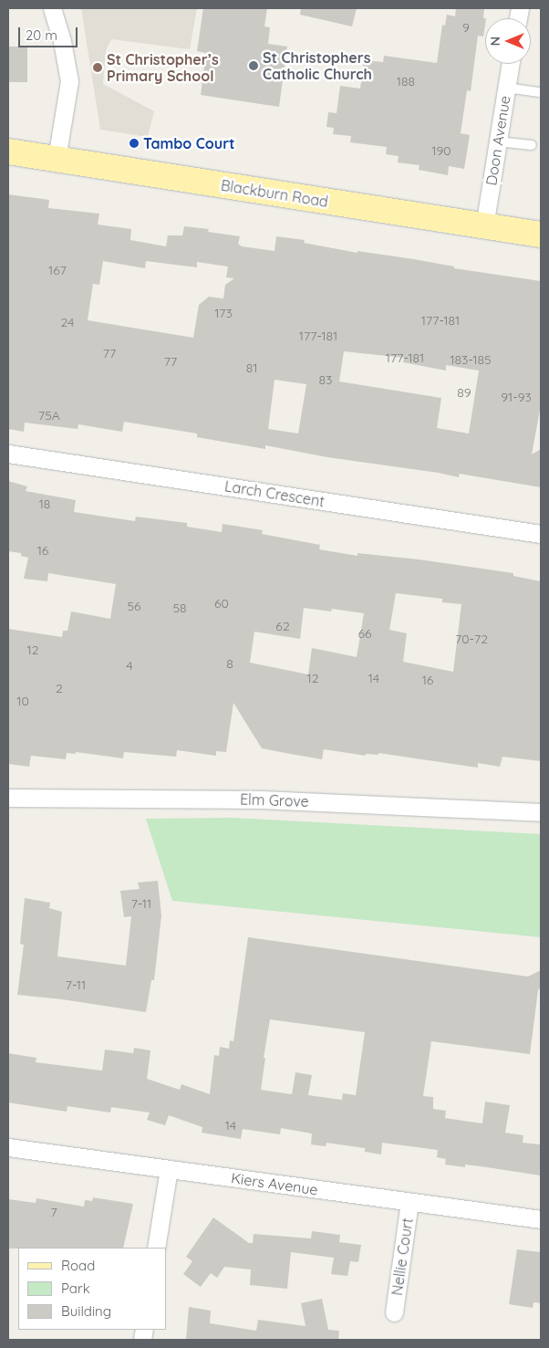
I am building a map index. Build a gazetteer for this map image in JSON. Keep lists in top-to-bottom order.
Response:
{
  "streets": {
    "main road": ["Blackburn Road"],
    "street": [
      "Doon Avenue",
      "Larch Crescent",
      "Elm Grove",
      "Kiers Avenue",
      "Nellie Court"
    ]
  },
  "crossings": [
    ["Doon Avenue", "Blackburn Road"],
    ["Kiers Avenue", "Nellie Court"]
  ],
  "places": ["St Christophers Catholic Church", "St Christopher’s Primary School", "Tambo Court"],
  "house_numbers": [
    "9",
    "188",
    "190",
    "167",
    "173",
    "177-181",
    "24",
    "177-181",
    "77",
    "177-181",
    "183-185",
    "77",
    "81",
    "83",
    "89",
    "91-93",
    "75A",
    "18",
    "16",
    "60",
    "56",
    "58",
    "62",
    "66",
    "70-72",
    "12",
    "8",
    "4",
    "12",
    "14",
    "16",
    "2",
    "10",
    "7-11",
    "7-11",
    "14",
    "7"
  ],
  "legend": ["Road", "Park", "Building"],
  "scale_bar": "20 m",
  "north": "left"
}
